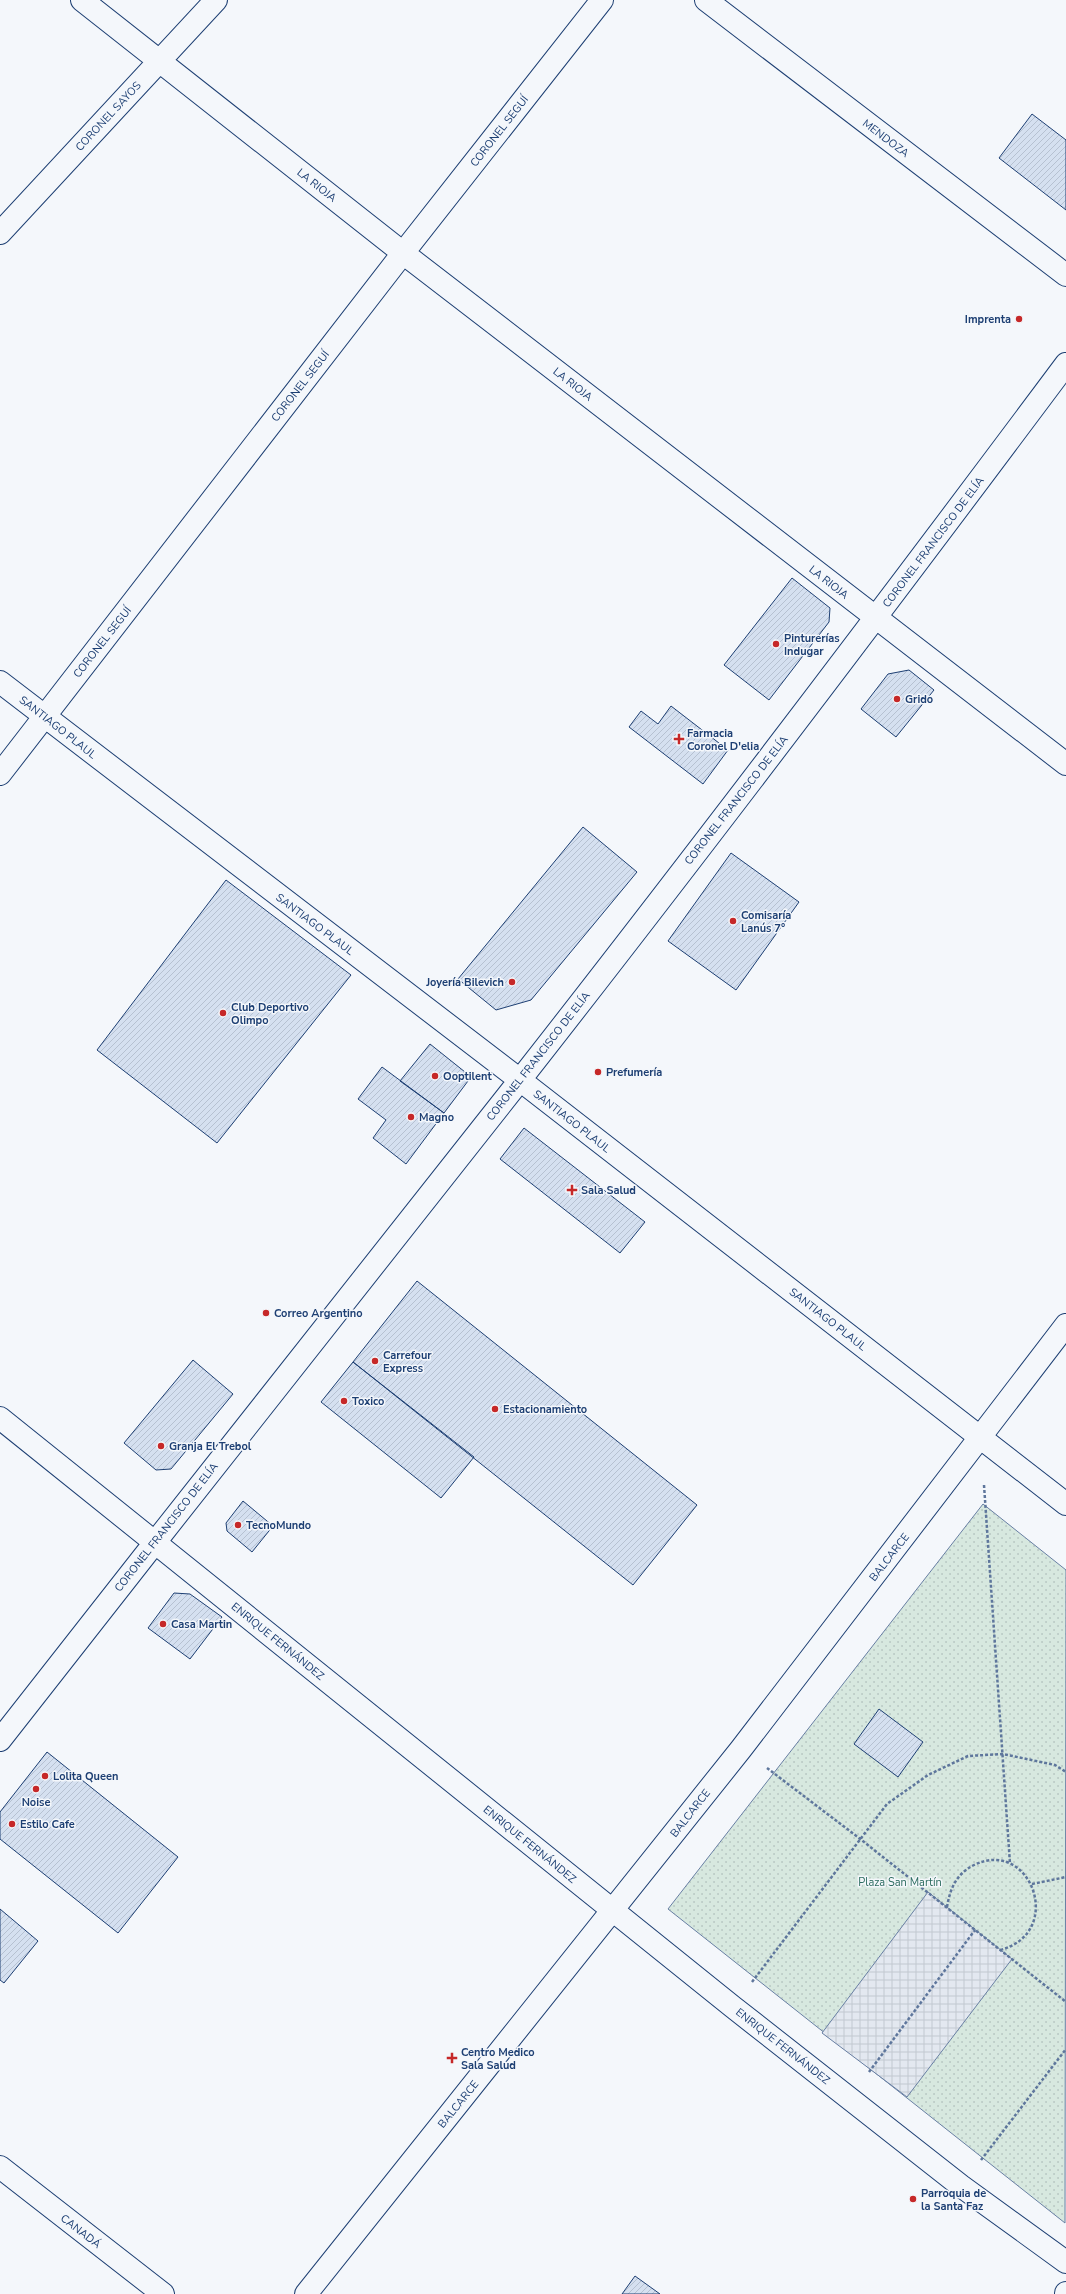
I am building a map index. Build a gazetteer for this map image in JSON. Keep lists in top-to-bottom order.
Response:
{
  "streets": {
    "street": [
      "CORONEL SAYOS",
      "CORONEL SEGUÍ",
      "MENDOZA",
      "LA RIOJA",
      "CORONEL FRANCISCO DE ELÍA",
      "SANTIAGO PLAUL",
      "BALCARCE",
      "ENRIQUE FERNÁNDEZ",
      "CANADÁ"
    ]
  },
  "crossings": [
    ["CORONEL SAYOS", "LA RIOJA"],
    ["CORONEL SEGUÍ", "LA RIOJA"],
    ["CORONEL SEGUÍ", "SANTIAGO PLAUL"],
    ["LA RIOJA", "CORONEL FRANCISCO DE ELÍA"],
    ["CORONEL FRANCISCO DE ELÍA", "SANTIAGO PLAUL"],
    ["CORONEL FRANCISCO DE ELÍA", "ENRIQUE FERNÁNDEZ"],
    ["SANTIAGO PLAUL", "BALCARCE"],
    ["BALCARCE", "ENRIQUE FERNÁNDEZ"]
  ],
  "parks": ["Plaza San Martín"],
  "places": {
    "other": [
      "Imprenta",
      "Pinturerías Indugar",
      "Grido",
      "Comisaría Lanús 7°",
      "Joyería Bilevich",
      "Club Deportivo Olimpo",
      "Prefumería",
      "Ooptilent",
      "Magno",
      "Correo Argentino",
      "Carrefour Express",
      "Toxico",
      "Estacionamiento",
      "Granja El Trebol",
      "TecnoMundo",
      "Casa Martin",
      "Lolita Queen",
      "Noise",
      "Estilo Cafe",
      "Parroquia de la Santa Faz"
    ],
    "health": ["Farmacia Coronel D'elia", "Sala Salud", "Centro Medico Sala Salud"]
  }
}
